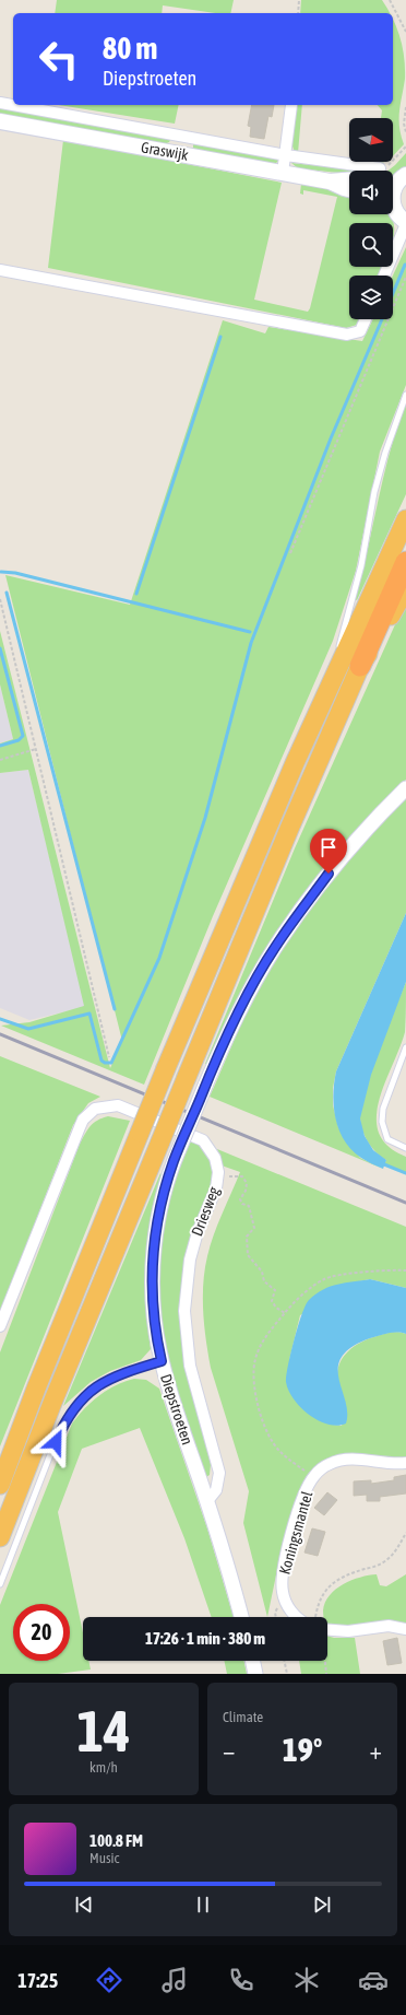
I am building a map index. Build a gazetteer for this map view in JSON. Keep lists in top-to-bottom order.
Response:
{
  "streets": {
    "main road": ["Graswijk"],
    "street": ["Driesweg", "Diepstroeten", "Koningsmantel"]
  },
  "crossings": [
    ["Driesweg", "Diepstroeten"]
  ],
  "north": "right",
  "page": {
    "turn": ["80 m", "Diepstroeten"],
    "limit": "20",
    "trip": "17:26 · 1 min · 380 m",
    "tile": [
      ["14", "km/h"],
      "Climate"
    ],
    "heat": ["−", "19°", "+"],
    "song": ["100.8 FM", "Music"],
    "tabs": "17:25"
  }
}
